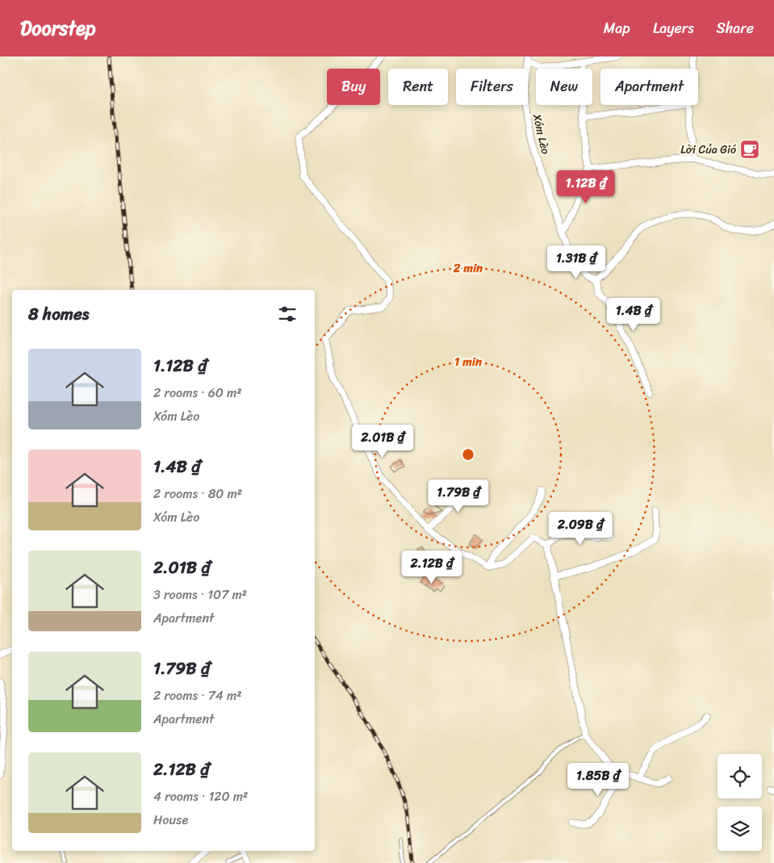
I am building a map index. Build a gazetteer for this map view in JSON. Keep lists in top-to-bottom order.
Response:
{
  "streets": {
    "street": ["Xóm Lèo"]
  },
  "places": {
    "cafe": ["Lời Của Gió"]
  },
  "page": {
    "header": "Doorstep",
    "nav": ["Map", "Layers", "Share"],
    "chip": [
      "Buy",
      "Rent",
      "Filters",
      "New",
      "Apartment"
    ],
    "price": [
      "1.12B ₫",
      "1.31B ₫",
      "1.4B ₫",
      "2.01B ₫",
      "1.79B ₫",
      "2.09B ₫",
      "2.12B ₫",
      "1.85B ₫"
    ],
    "heading": "8 homes",
    "list": [
      {
        "name": "1.12B ₫",
        "note": "2 rooms · 60 m² · Xóm Lèo"
      },
      {
        "name": "1.4B ₫",
        "note": "2 rooms · 80 m² · Xóm Lèo"
      },
      {
        "name": "2.01B ₫",
        "note": "3 rooms · 107 m² · Apartment"
      },
      {
        "name": "1.79B ₫",
        "note": "2 rooms · 74 m² · Apartment"
      },
      {
        "name": "2.12B ₫",
        "note": "4 rooms · 120 m² · House"
      }
    ]
  },
  "rings": ["2 min", "1 min"]
}
